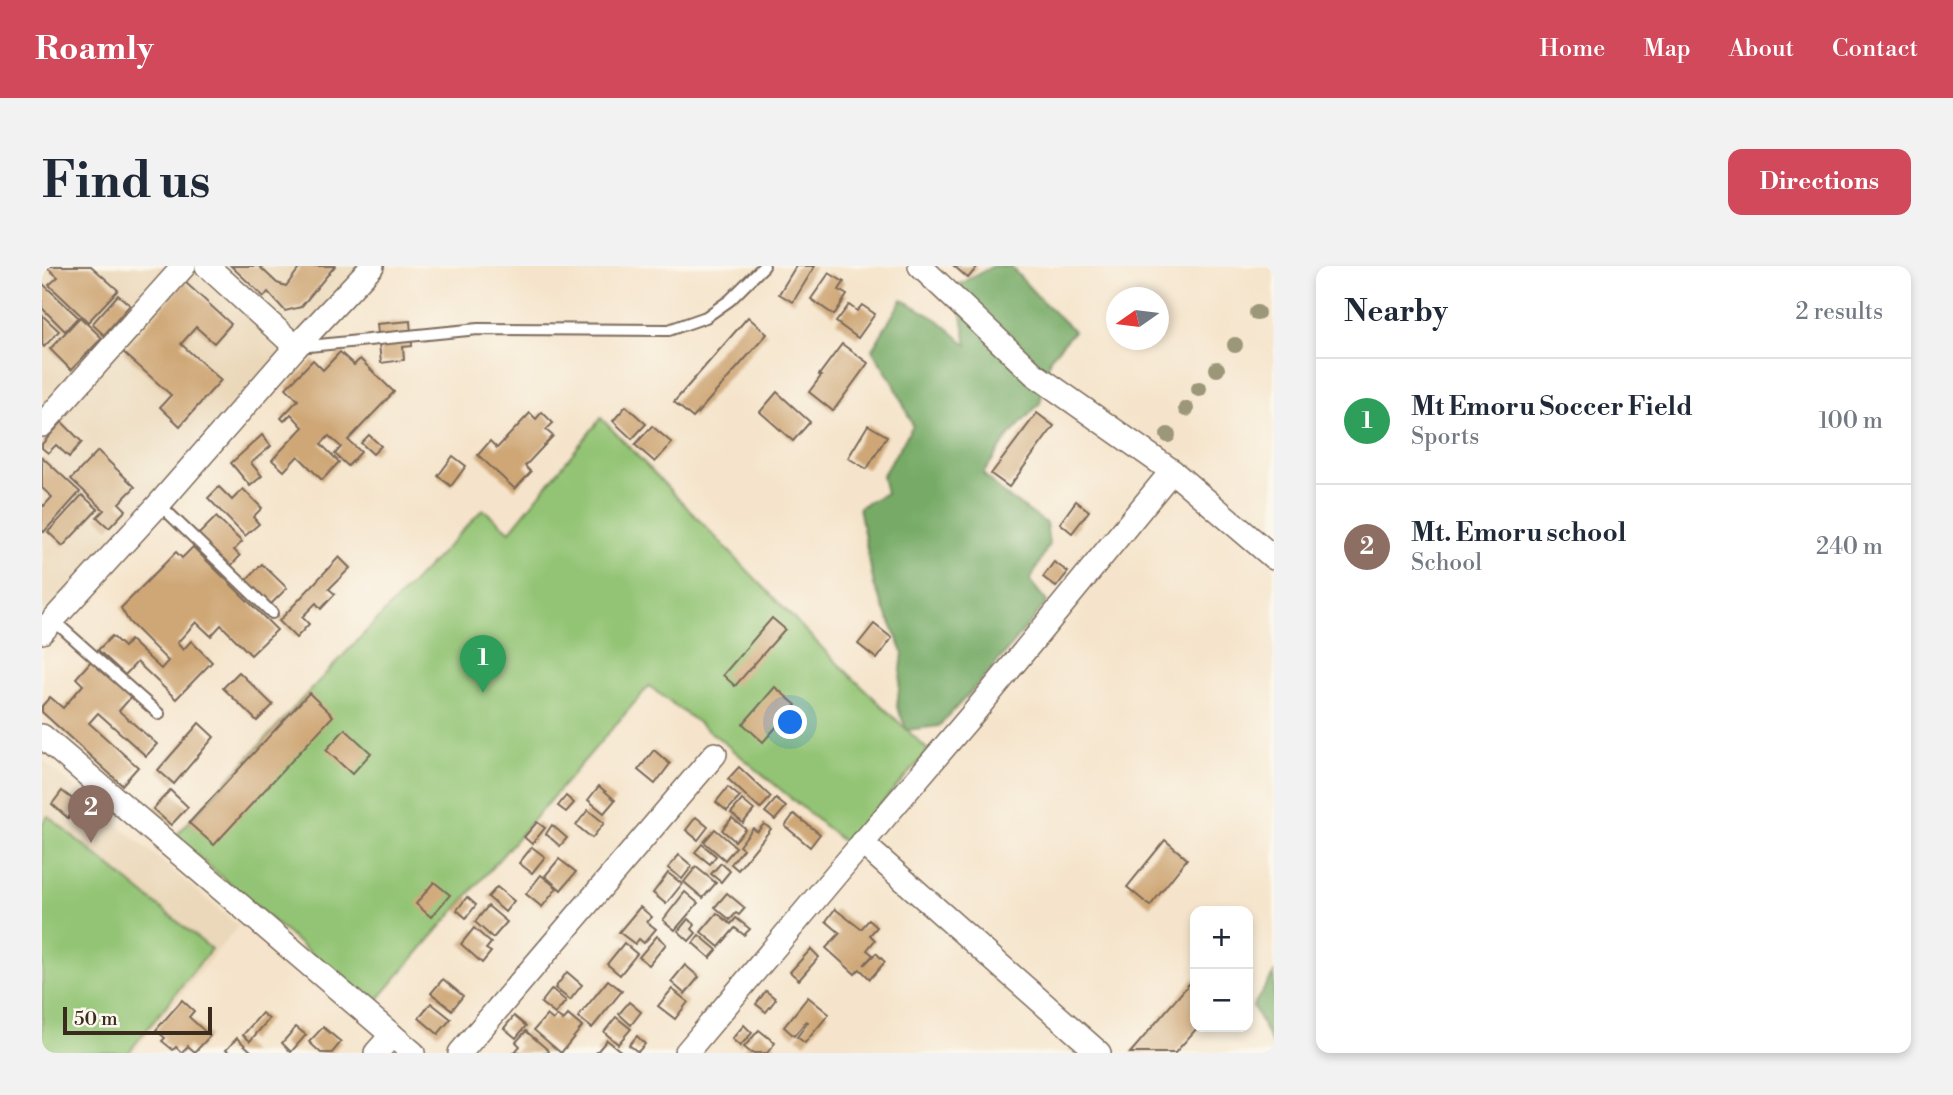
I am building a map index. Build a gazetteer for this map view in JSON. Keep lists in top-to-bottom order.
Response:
{
  "scale_bar": "50 m",
  "north": "left",
  "page": {
    "header": "Roamly",
    "nav": [
      "Home",
      "Map",
      "About",
      "Contact"
    ],
    "buttons": "Directions",
    "title": "Find us",
    "heading": ["Nearby", "2 results"],
    "list": [
      {
        "mark": "1",
        "name": "Mt Emoru Soccer Field",
        "note": "Sports",
        "value": "100 m"
      },
      {
        "mark": "2",
        "name": "Mt. Emoru school",
        "note": "School",
        "value": "240 m"
      }
    ],
    "pins": ["1", "2"],
    "map_buttons": ["+", "−"],
    "scale": "50 m"
  }
}
